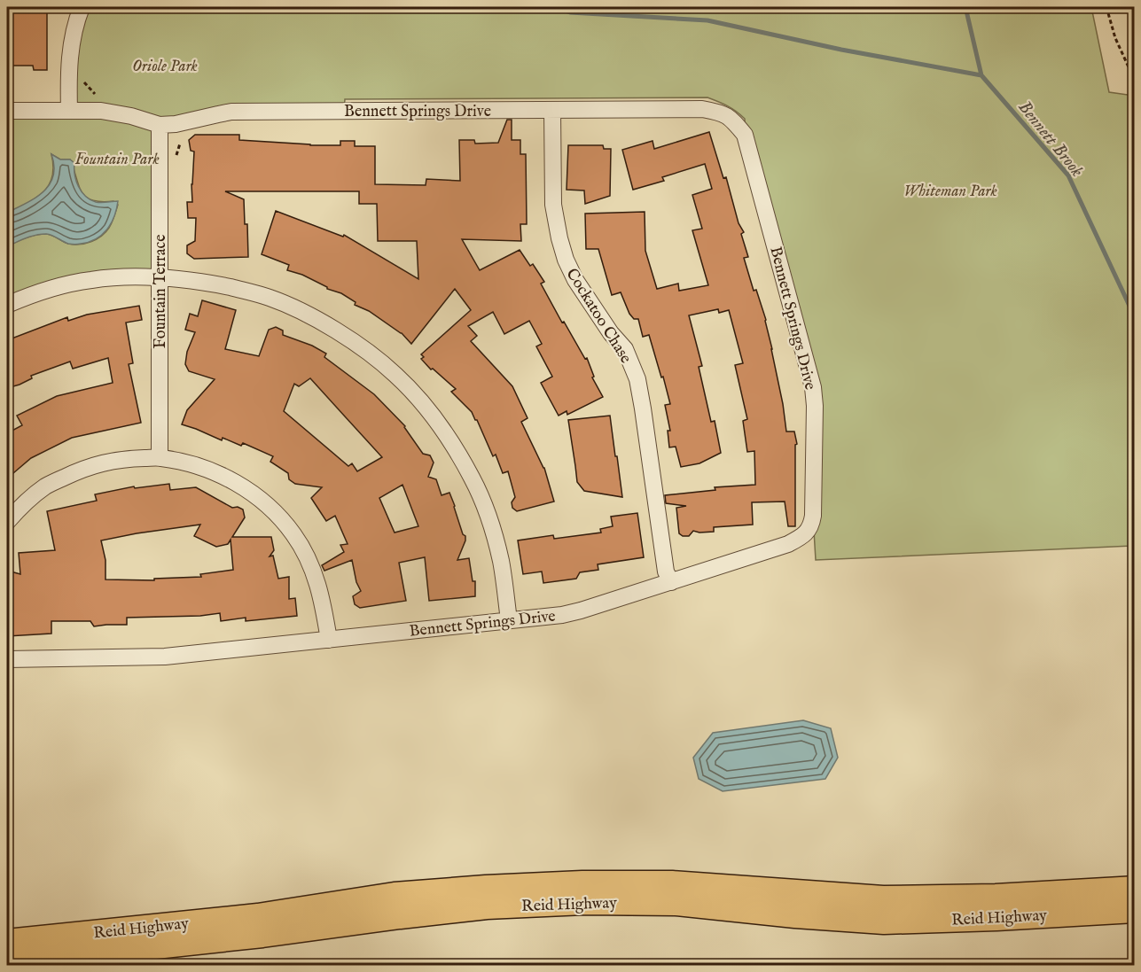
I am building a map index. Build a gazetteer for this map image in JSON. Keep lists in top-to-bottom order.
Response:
{
  "streets": {
    "highway": ["Reid Highway"],
    "street": ["Bennett Springs Drive", "Fountain Terrace", "Cockatoo Chase"]
  },
  "crossings": [
    ["Bennett Springs Drive", "Fountain Terrace"],
    ["Bennett Springs Drive", "Cockatoo Chase"]
  ],
  "water": ["Bennett Brook"],
  "parks": ["Oriole Park", "Fountain Park", "Whiteman Park"]
}
